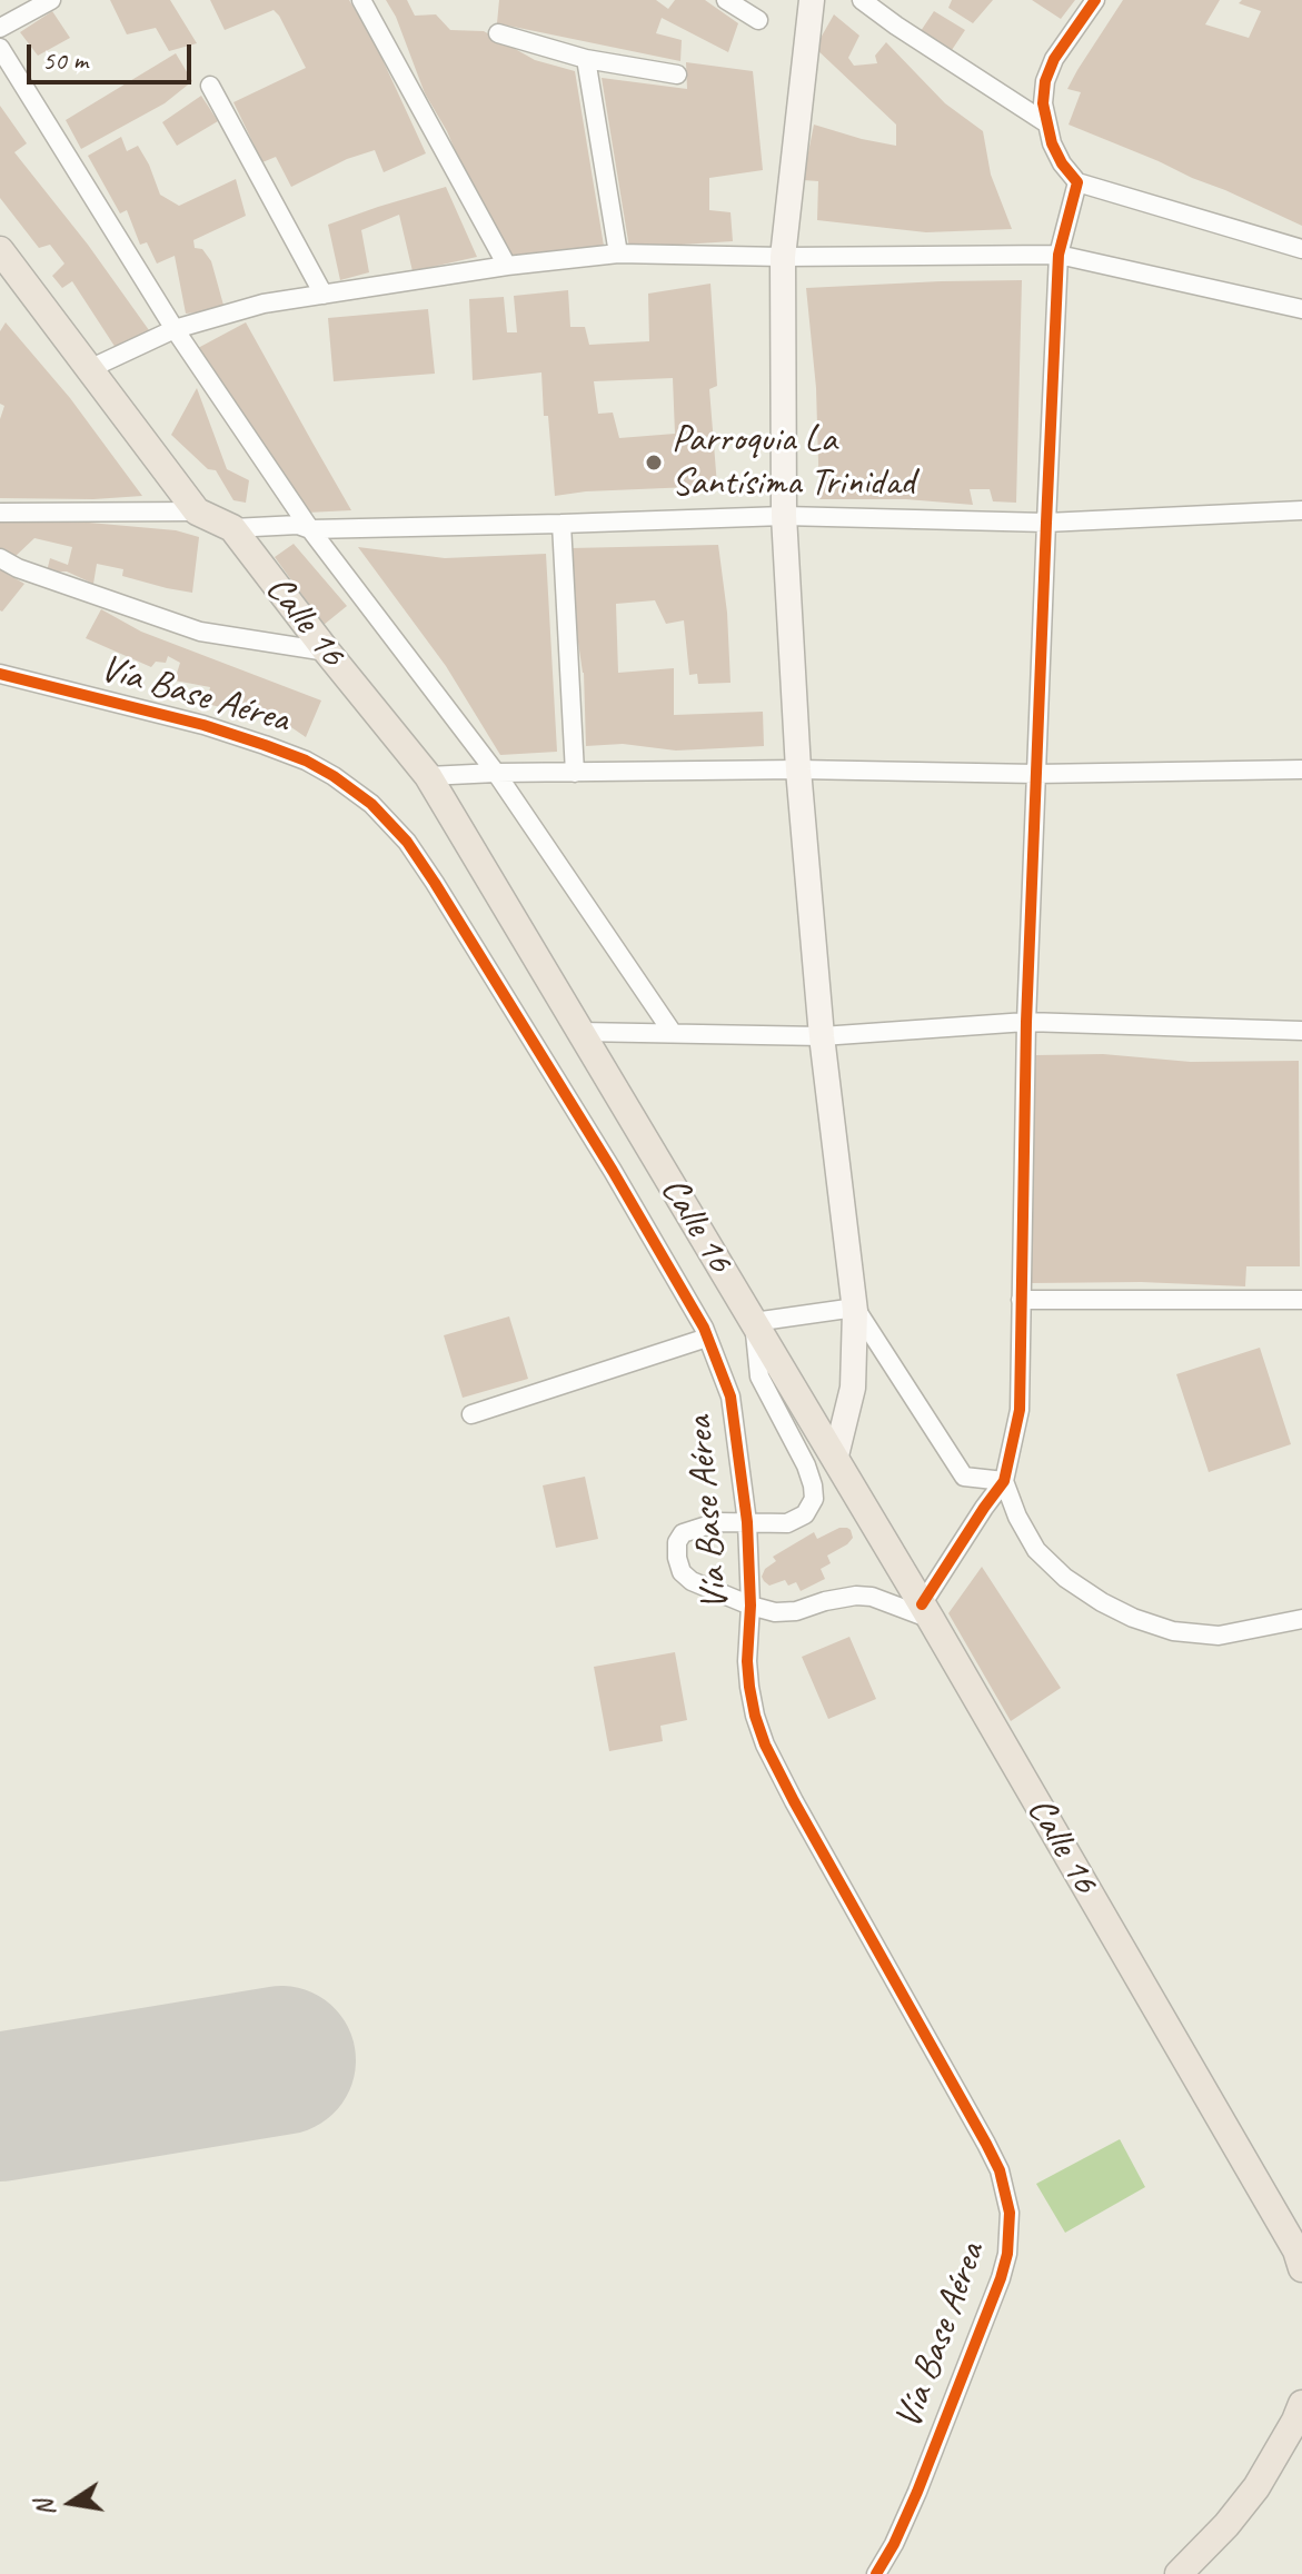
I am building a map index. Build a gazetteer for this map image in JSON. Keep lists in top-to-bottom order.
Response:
{
  "streets": {
    "main road": ["Calle 16"],
    "street": ["Vía Base Aérea"]
  },
  "places": ["Parroquia La Santísima Trinidad"],
  "scale_bar": "50 m",
  "north": "left"
}
